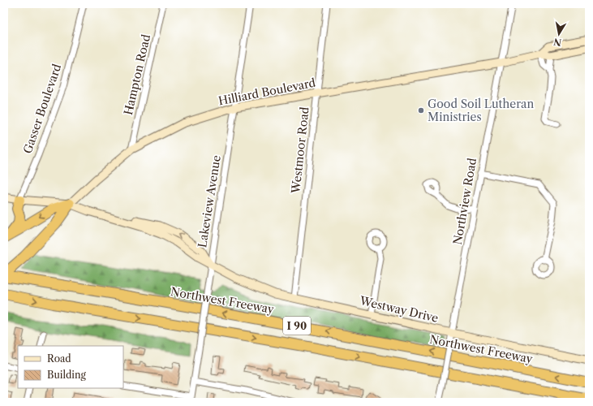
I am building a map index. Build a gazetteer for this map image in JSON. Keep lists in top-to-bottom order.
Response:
{
  "streets": {
    "highway": ["Northwest Freeway", "I 90"],
    "main road": ["Hilliard Boulevard", "Westway Drive"],
    "street": [
      "Hampton Road",
      "Gasser Boulevard",
      "Westmoor Road",
      "Lakeview Avenue",
      "Northview Road"
    ]
  },
  "crossings": [
    ["Hampton Road", "Hilliard Boulevard"],
    ["Hilliard Boulevard", "Westmoor Road"],
    ["Hilliard Boulevard", "Lakeview Avenue"],
    ["Hilliard Boulevard", "Northview Road"],
    ["Hilliard Boulevard", "Westway Drive"],
    ["Westmoor Road", "Westway Drive"],
    ["Lakeview Avenue", "Westway Drive"],
    ["Northview Road", "Westway Drive"]
  ],
  "places": ["Good Soil Lutheran Ministries"],
  "legend": ["Road", "Building"],
  "north": "bottom"
}
